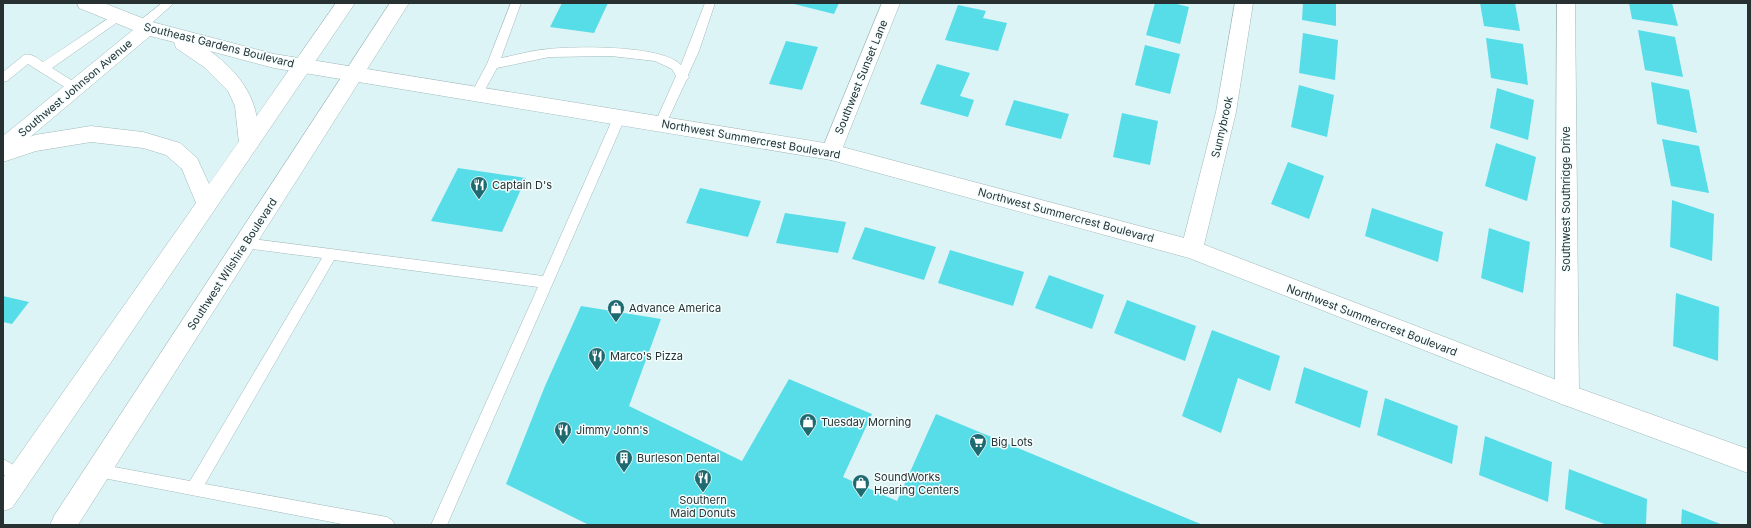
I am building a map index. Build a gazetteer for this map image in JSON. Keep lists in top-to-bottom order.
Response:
{
  "streets": {
    "street": [
      "Southeast Gardens Boulevard",
      "Southwest Sunset Lane",
      "Southwest Johnson Avenue",
      "Sunnybrook",
      "Northwest Summercrest Boulevard",
      "Southwest Southridge Drive",
      "Southwest Wilshire Boulevard"
    ]
  },
  "crossings": [
    ["Southeast Gardens Boulevard", "Southwest Johnson Avenue"],
    ["Southeast Gardens Boulevard", "Northwest Summercrest Boulevard"],
    ["Southeast Gardens Boulevard", "Southwest Wilshire Boulevard"],
    ["Southwest Sunset Lane", "Northwest Summercrest Boulevard"],
    ["Sunnybrook", "Northwest Summercrest Boulevard"],
    ["Northwest Summercrest Boulevard", "Southwest Southridge Drive"],
    ["Northwest Summercrest Boulevard", "Southwest Wilshire Boulevard"]
  ],
  "places": {
    "restaurant": [
      "Captain D's",
      "Marco's Pizza",
      "Jimmy John's",
      "Southern Maid Donuts"
    ],
    "shop": ["Advance America", "Tuesday Morning", "SoundWorks Hearing Centers"],
    "supermarket": ["Big Lots"],
    "building": ["Burleson Dental"]
  }
}
